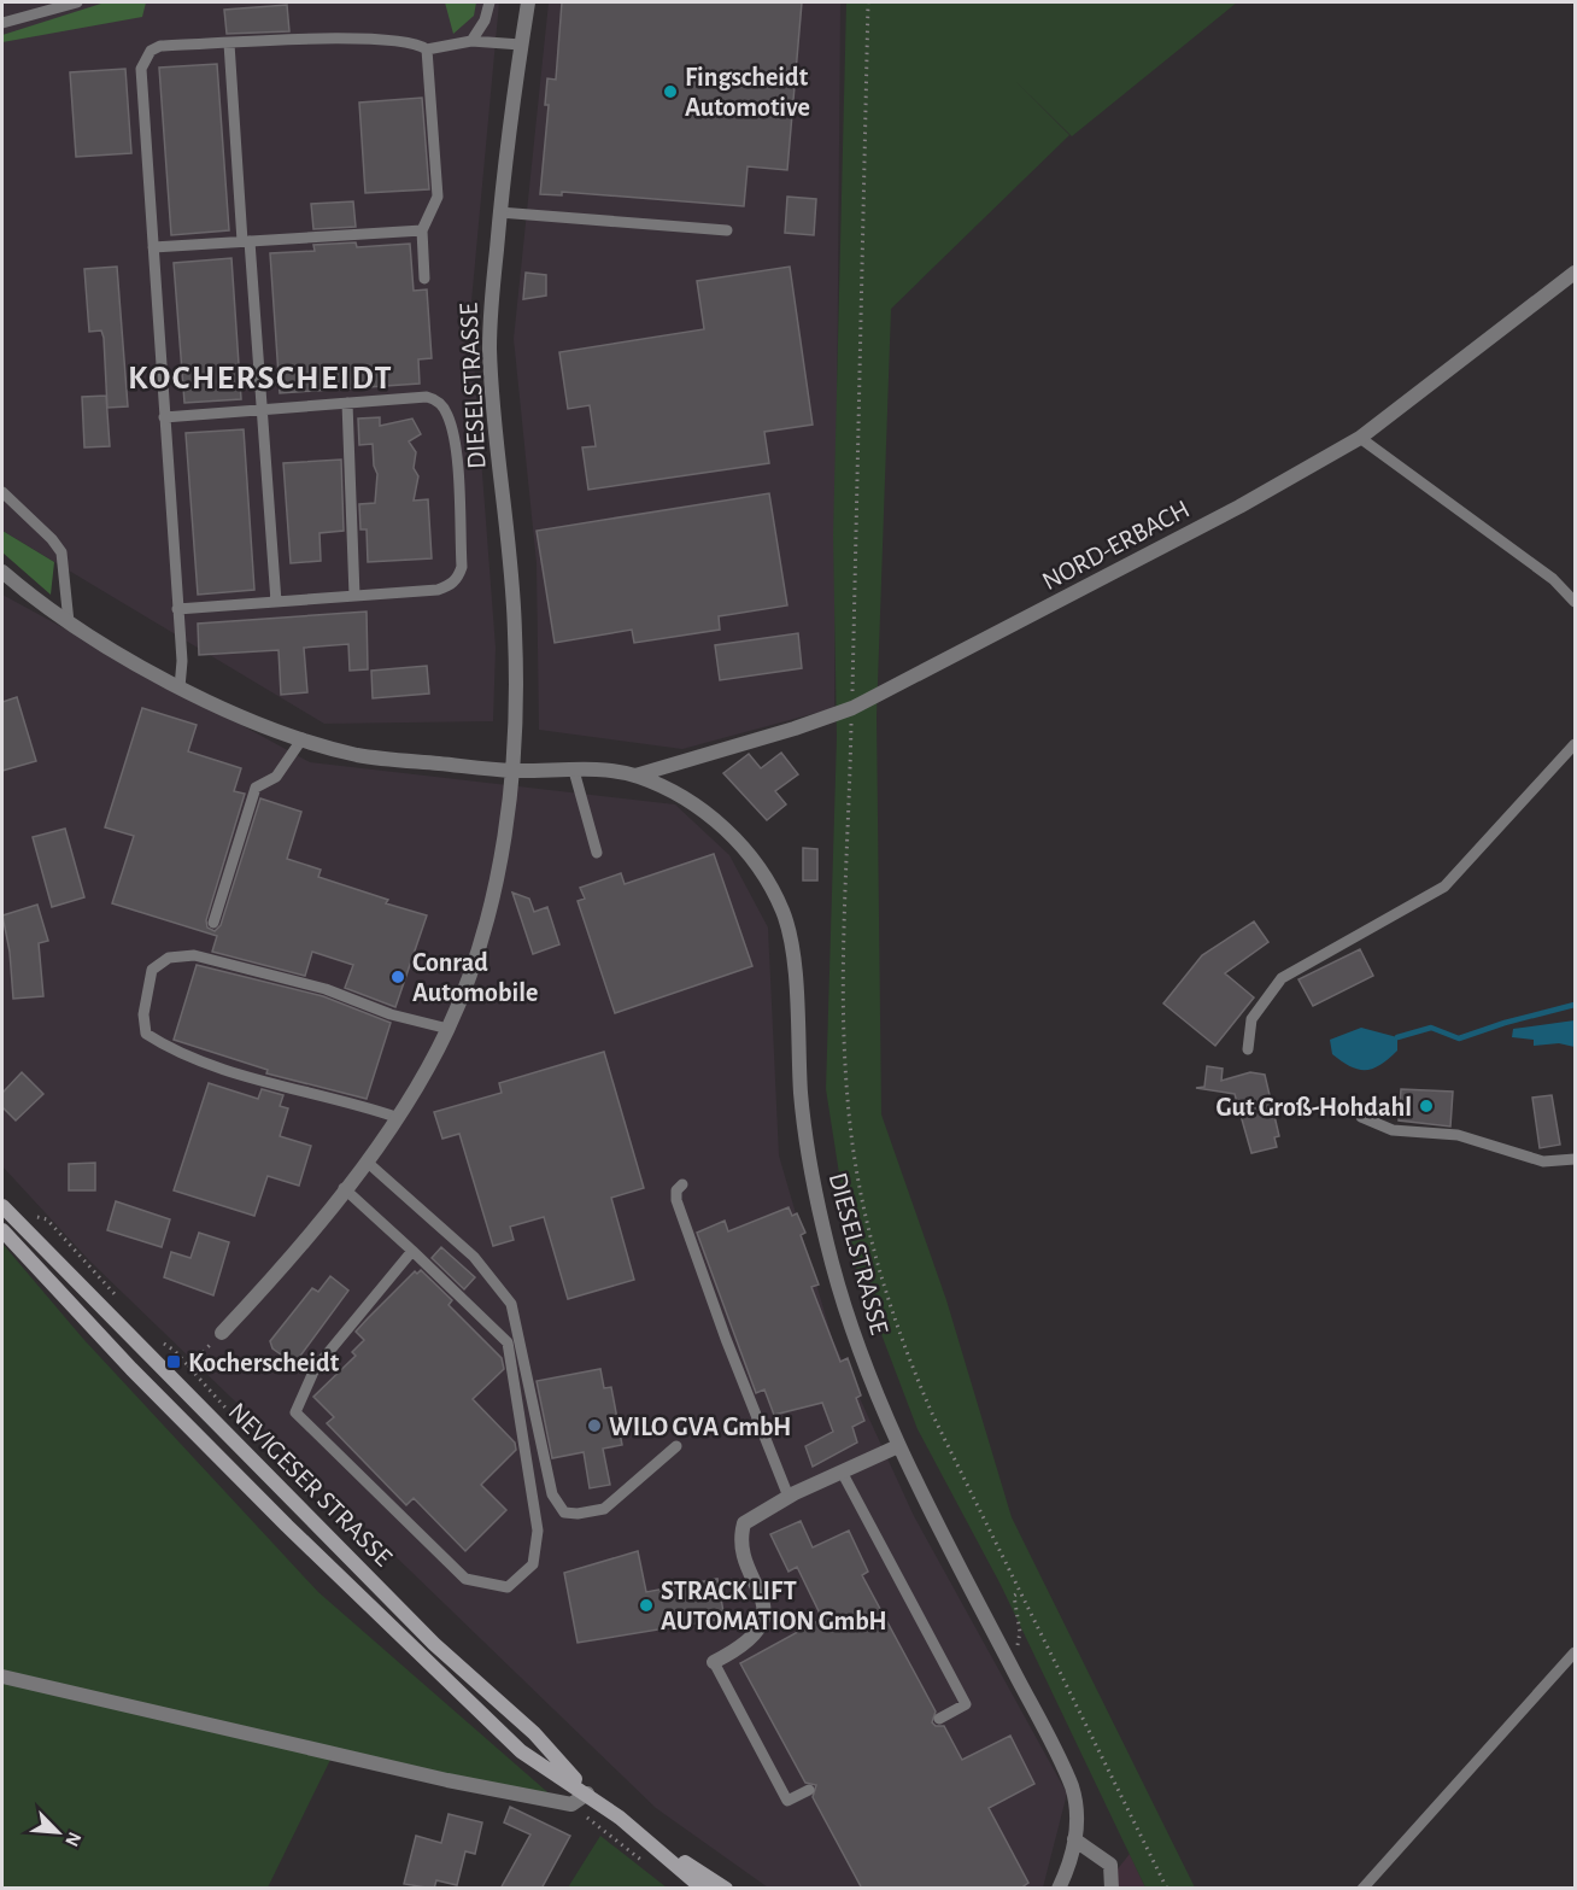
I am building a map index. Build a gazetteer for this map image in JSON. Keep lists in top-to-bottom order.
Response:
{
  "streets": {
    "main road": ["NEVIGESER STRASSE"],
    "street": ["DIESELSTRASSE", "NORD-ERBACH"]
  },
  "crossings": [
    ["DIESELSTRASSE", "NORD-ERBACH"]
  ],
  "districts": ["KOCHERSCHEIDT"],
  "places": {
    "other": [
      "Fingscheidt Automotive",
      "Conrad Automobile",
      "Gut Groß-Hohdahl",
      "WILO GVA GmbH",
      "STRACK LIFT AUTOMATION GmbH"
    ],
    "transit": ["Kocherscheidt"]
  },
  "north": "bottom right"
}
